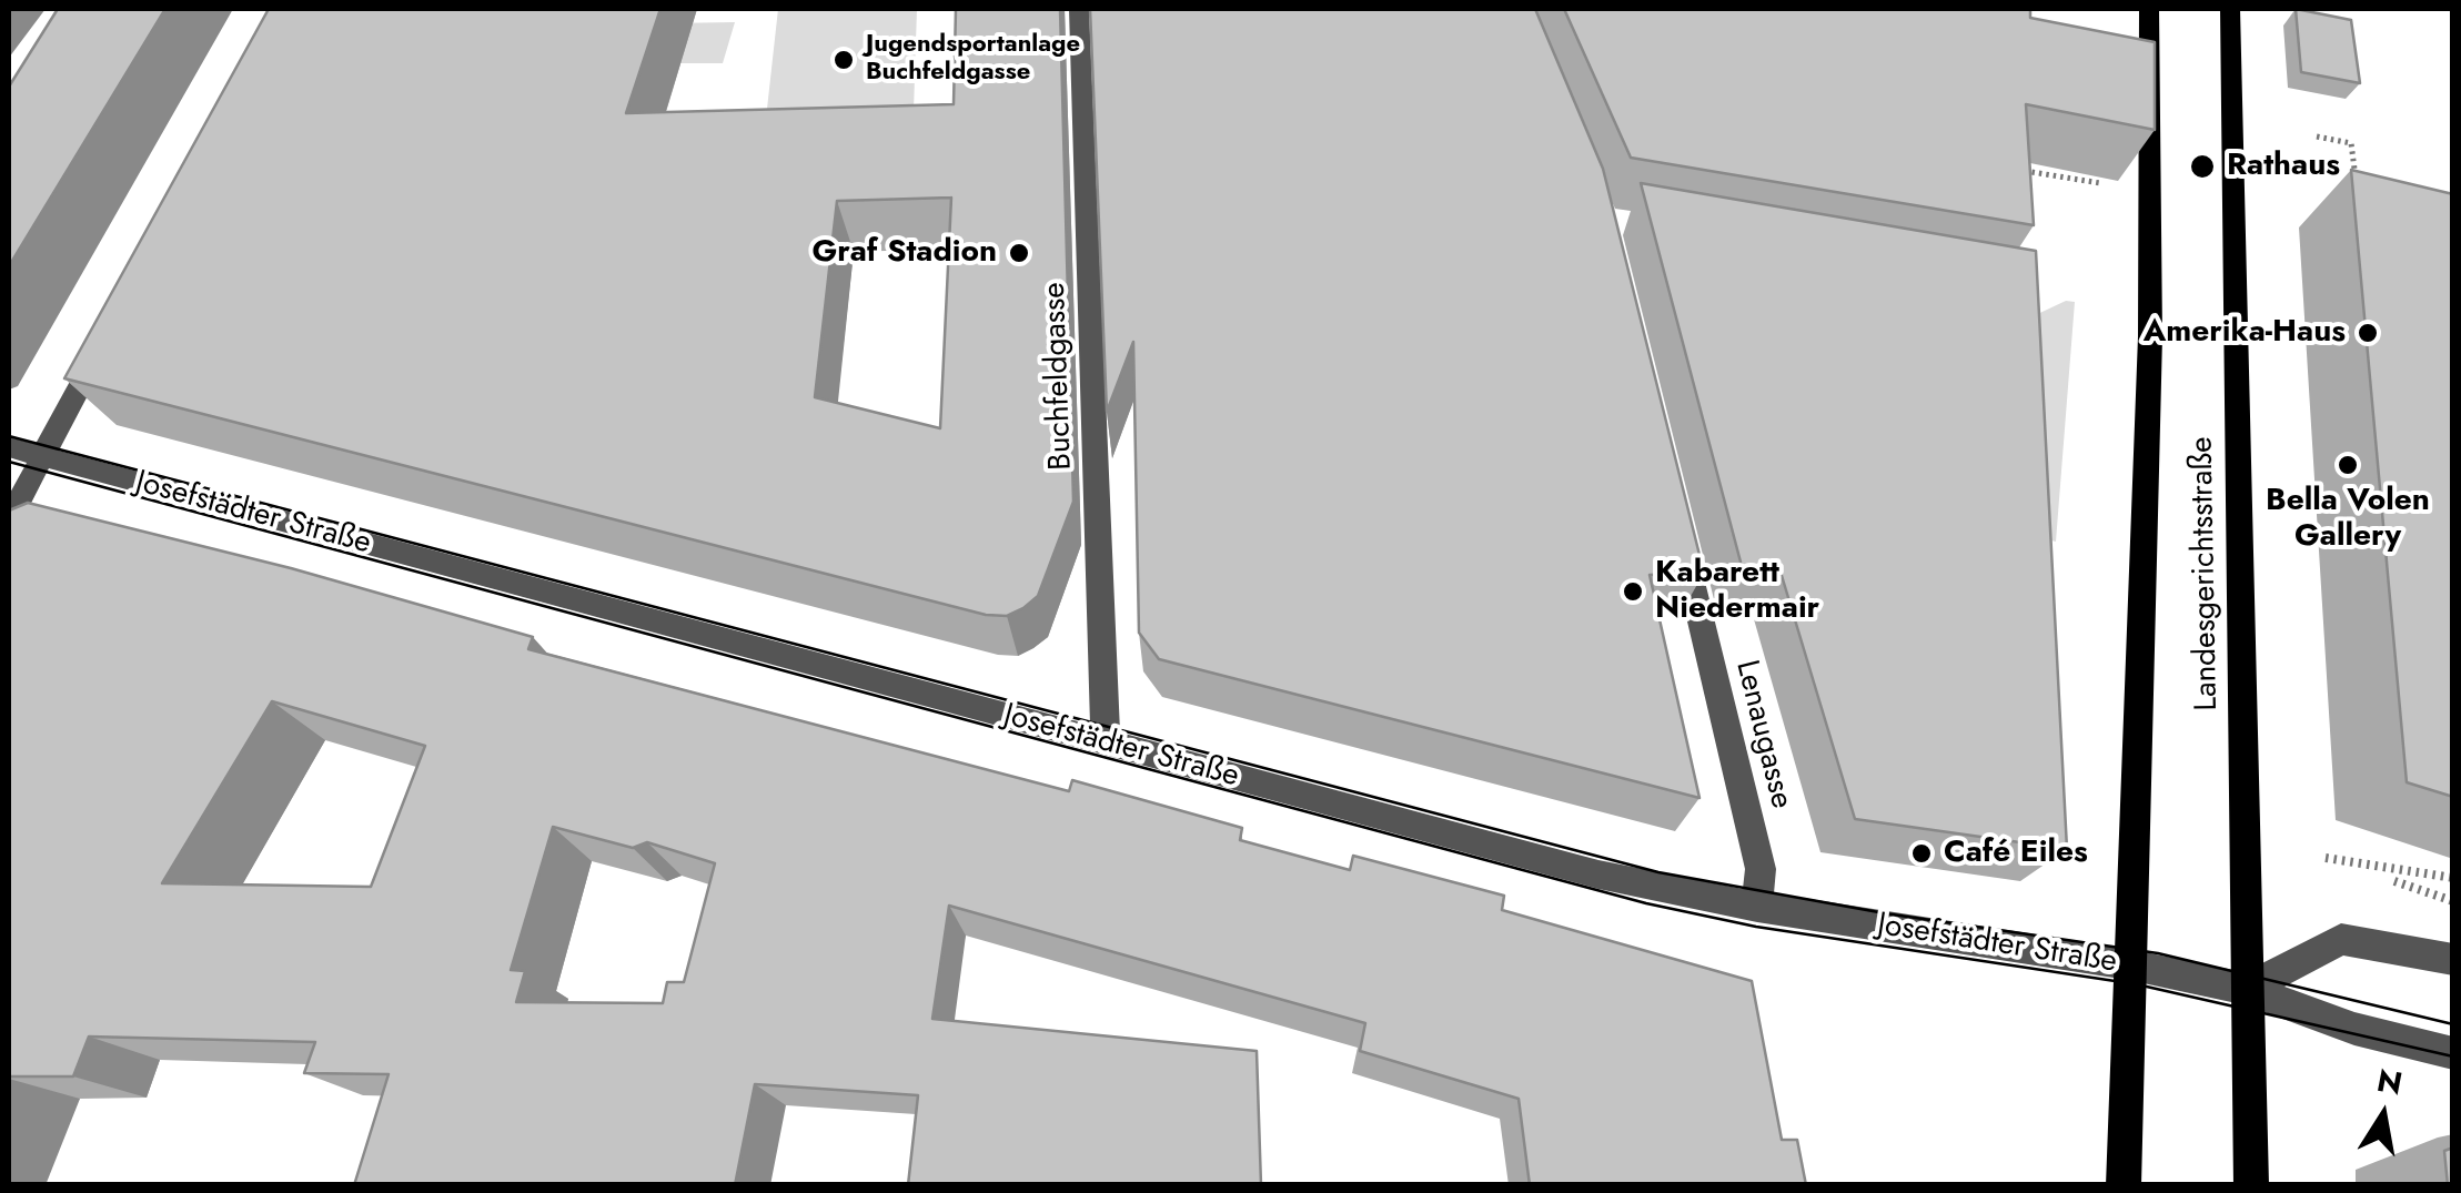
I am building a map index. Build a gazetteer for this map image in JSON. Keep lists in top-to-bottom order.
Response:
{
  "streets": {
    "main road": ["Landesgerichtsstraße"],
    "street": ["Buchfeldgasse", "Josefstädter Straße", "Lenaugasse"]
  },
  "crossings": [
    ["Buchfeldgasse", "Josefstädter Straße"],
    ["Josefstädter Straße", "Landesgerichtsstraße"],
    ["Josefstädter Straße", "Lenaugasse"]
  ],
  "places": [
    "Jugendsportanlage Buchfeldgasse",
    "Rathaus",
    "Graf Stadion",
    "Amerika-Haus",
    "Bella Volen Gallery",
    "Kabarett Niedermair",
    "Café Eiles"
  ],
  "north": "top"
}
